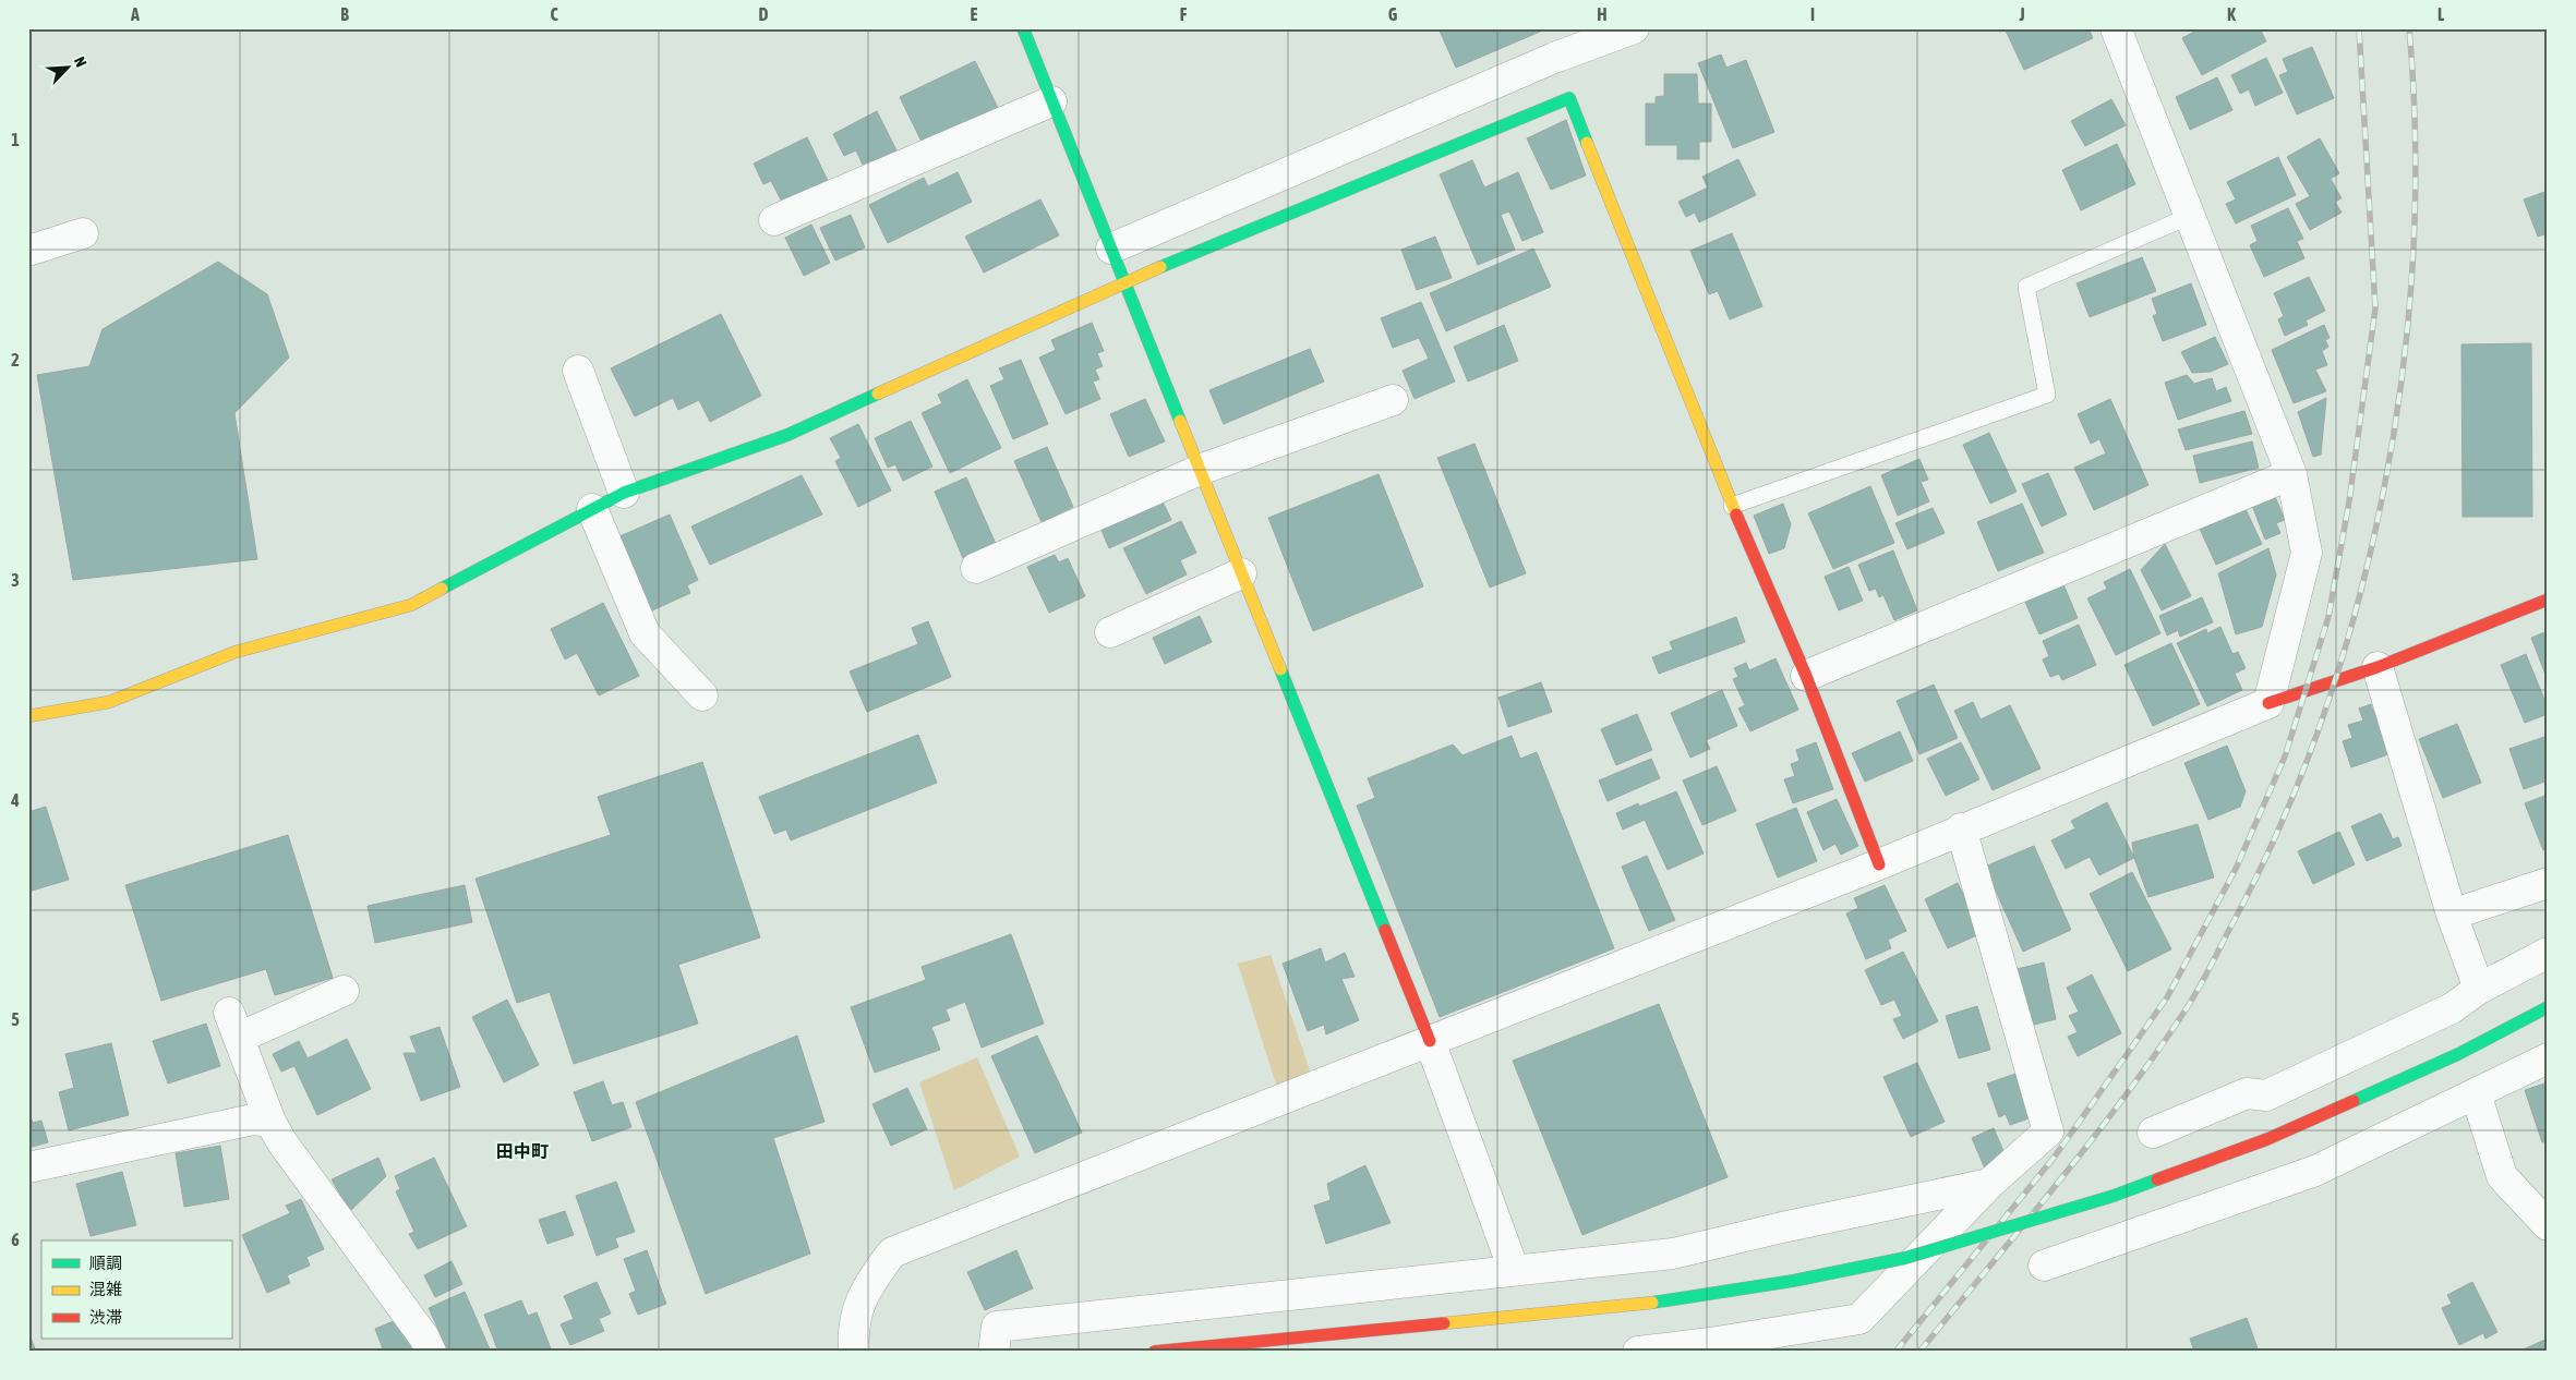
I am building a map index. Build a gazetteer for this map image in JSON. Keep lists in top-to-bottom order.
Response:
{
  "districts": ["田中町"],
  "legend": ["順調", "混雑", "渋滞"],
  "north": "top right",
  "grid": {
    "columns": [
      "A",
      "B",
      "C",
      "D",
      "E",
      "F",
      "G",
      "H",
      "I",
      "J",
      "K",
      "L"
    ],
    "rows": [
      "1",
      "2",
      "3",
      "4",
      "5",
      "6"
    ]
  }
}
